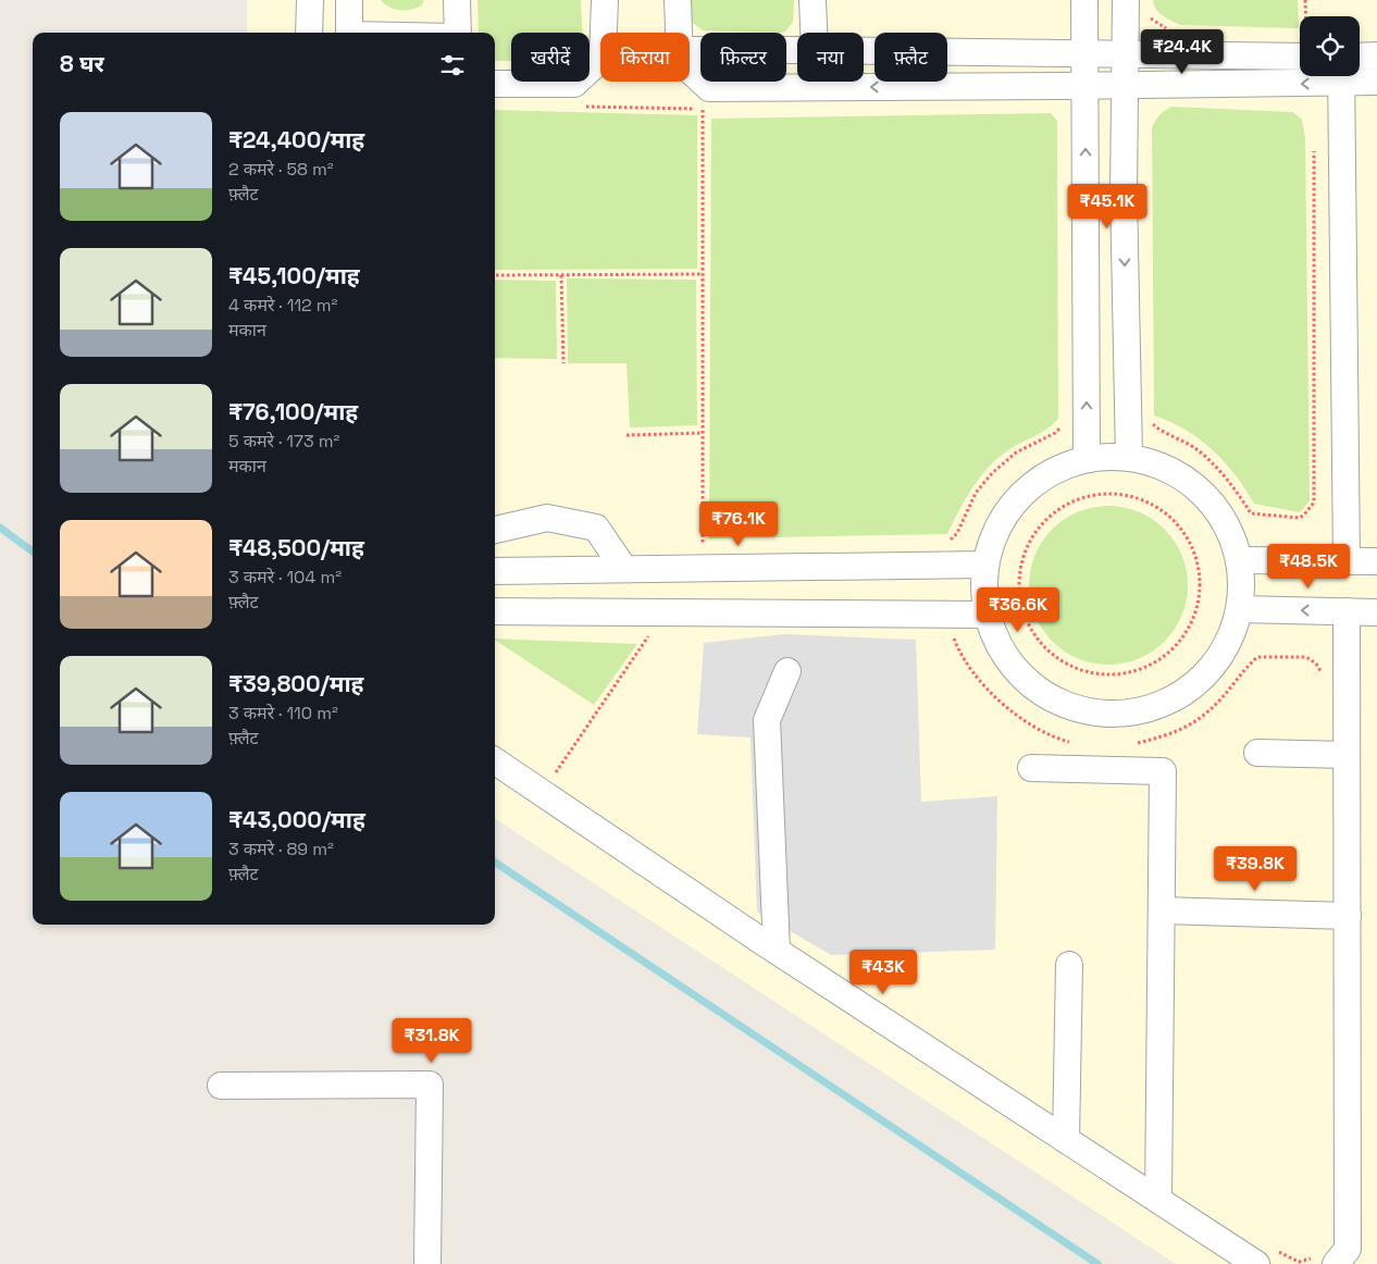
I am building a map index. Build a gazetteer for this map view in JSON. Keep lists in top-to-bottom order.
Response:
{
  "page": {
    "price": [
      "₹24.4K",
      "₹45.1K",
      "₹76.1K",
      "₹48.5K",
      "₹36.6K",
      "₹39.8K",
      "₹43K",
      "₹31.8K"
    ],
    "chip": [
      "खरीदें",
      "किराया",
      "फ़िल्टर",
      "नया",
      "फ़्लैट"
    ],
    "heading": "8 घर",
    "list": [
      {
        "name": "₹24,400/माह",
        "note": "2 कमरे · 58 m² · फ़्लैट"
      },
      {
        "name": "₹45,100/माह",
        "note": "4 कमरे · 112 m² · मकान"
      },
      {
        "name": "₹76,100/माह",
        "note": "5 कमरे · 173 m² · मकान"
      },
      {
        "name": "₹48,500/माह",
        "note": "3 कमरे · 104 m² · फ़्लैट"
      },
      {
        "name": "₹39,800/माह",
        "note": "3 कमरे · 110 m² · फ़्लैट"
      },
      {
        "name": "₹43,000/माह",
        "note": "3 कमरे · 89 m² · फ़्लैट"
      }
    ]
  }
}
